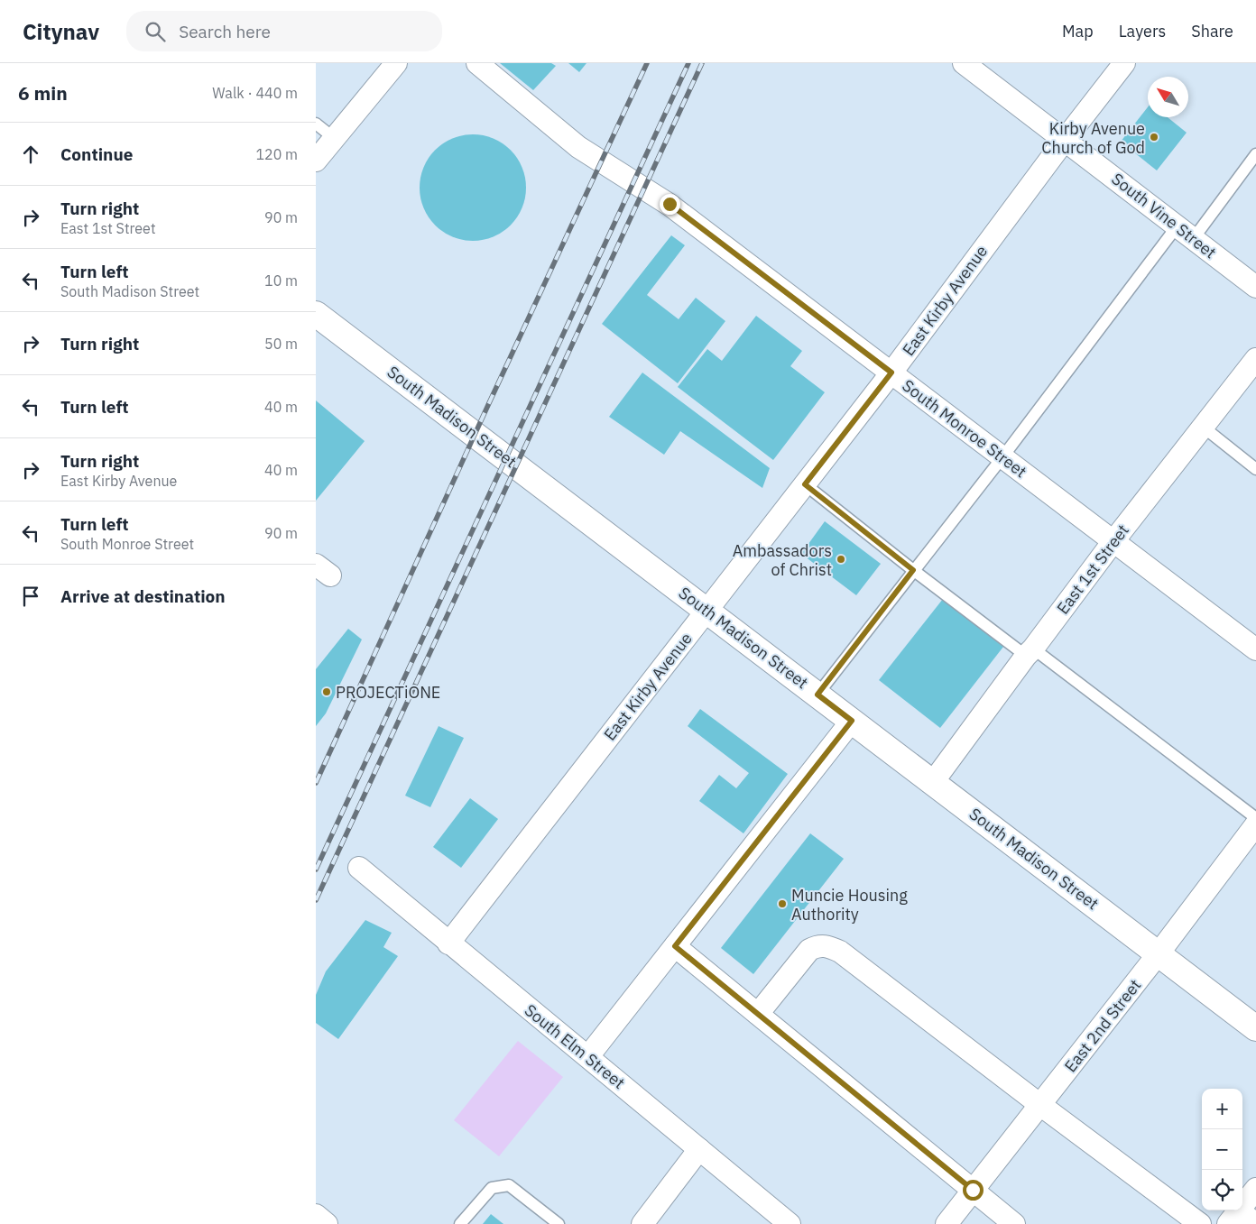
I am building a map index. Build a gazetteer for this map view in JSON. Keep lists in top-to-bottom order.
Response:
{
  "streets": {
    "main road": ["South Madison Street"],
    "street": [
      "South Vine Street",
      "East Kirby Avenue",
      "South Monroe Street",
      "East 1st Street",
      "East 2nd Street",
      "South Elm Street"
    ]
  },
  "crossings": [
    ["South Vine Street", "East Kirby Avenue"],
    ["East Kirby Avenue", "South Madison Street"],
    ["East Kirby Avenue", "South Monroe Street"],
    ["East Kirby Avenue", "South Elm Street"],
    ["South Madison Street", "East 1st Street"],
    ["South Madison Street", "East 2nd Street"],
    ["South Monroe Street", "East 1st Street"]
  ],
  "places": [
    "Kirby Avenue Church of God",
    "Ambassadors of Christ",
    "PROJECTiONE",
    "Muncie Housing Authority"
  ],
  "north": "top left",
  "page": {
    "header": "Citynav",
    "search": "Search here",
    "nav": ["Map", "Layers", "Share"],
    "heading": ["6 min", "Walk · 440 m"],
    "list": [
      ["Continue", "120 m"],
      ["Turn right", "East 1st Street", "90 m"],
      ["Turn left", "South Madison Street", "10 m"],
      ["Turn right", "50 m"],
      ["Turn left", "40 m"],
      ["Turn right", "East Kirby Avenue", "40 m"],
      ["Turn left", "South Monroe Street", "90 m"],
      "Arrive at destination"
    ],
    "map_buttons": ["+", "−"]
  }
}
